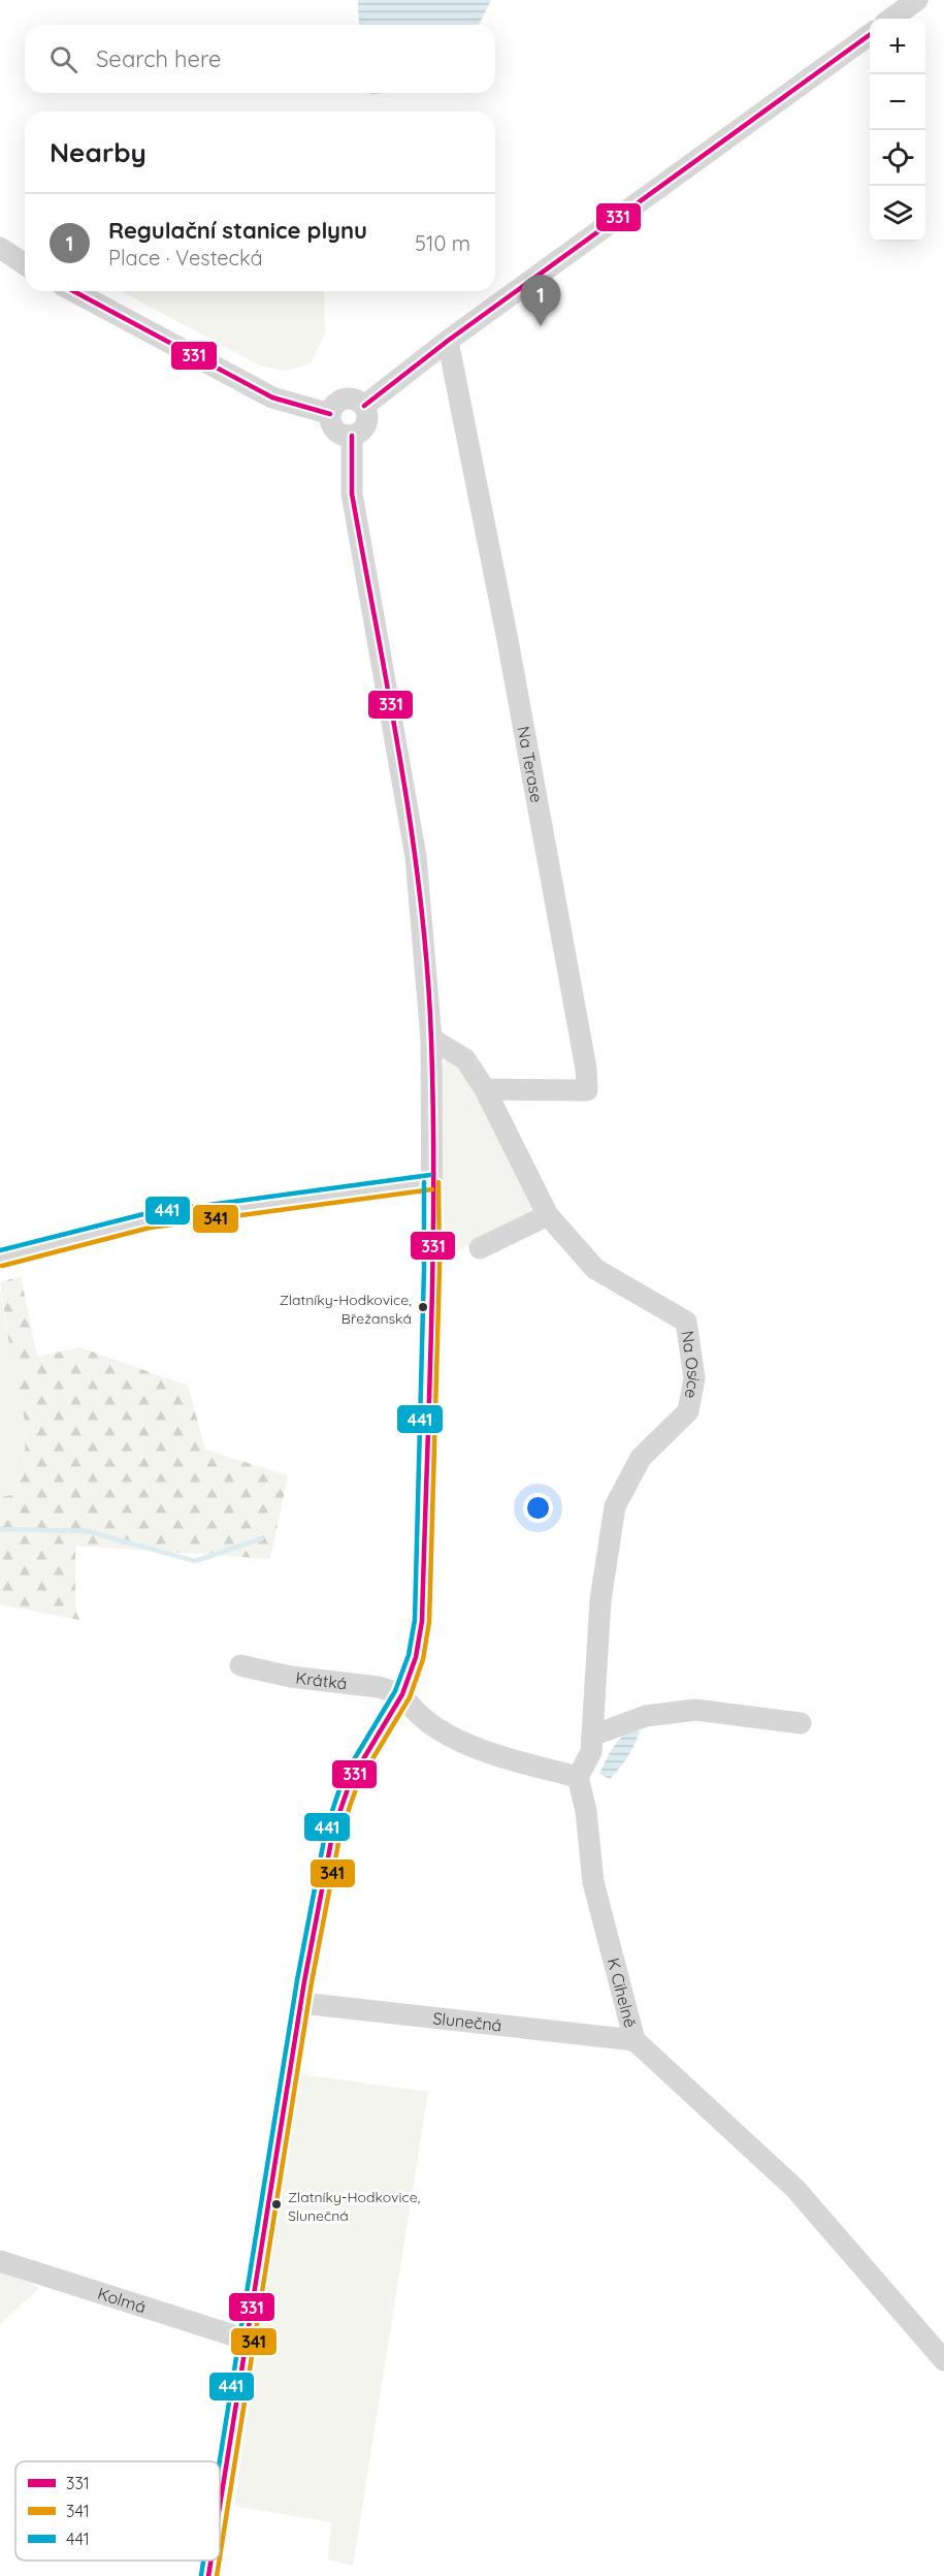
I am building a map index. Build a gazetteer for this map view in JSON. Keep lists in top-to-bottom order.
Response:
{
  "streets": {
    "street": [
      "Na Terase",
      "Na Osice",
      "Krátká",
      "K Cihelně",
      "Slunečná",
      "Kolmá"
    ]
  },
  "crossings": [
    ["Na Terase", "Na Osice"],
    ["Na Osice", "K Cihelně"],
    ["K Cihelně", "Slunečná"]
  ],
  "places": ["Zlatníky-Hodkovice, Břežanská", "Zlatníky-Hodkovice, Slunečná"],
  "lines": ["transit line 331", "transit line 441", "transit line 341"],
  "legend": ["331", "341", "441"],
  "page": {
    "map_buttons": ["+", "−"],
    "search": "Search here",
    "heading": "Nearby",
    "list": [
      {
        "mark": "1",
        "name": "Regulační stanice plynu",
        "note": "Place · Vestecká",
        "value": "510 m"
      }
    ],
    "pins": "1"
  }
}
